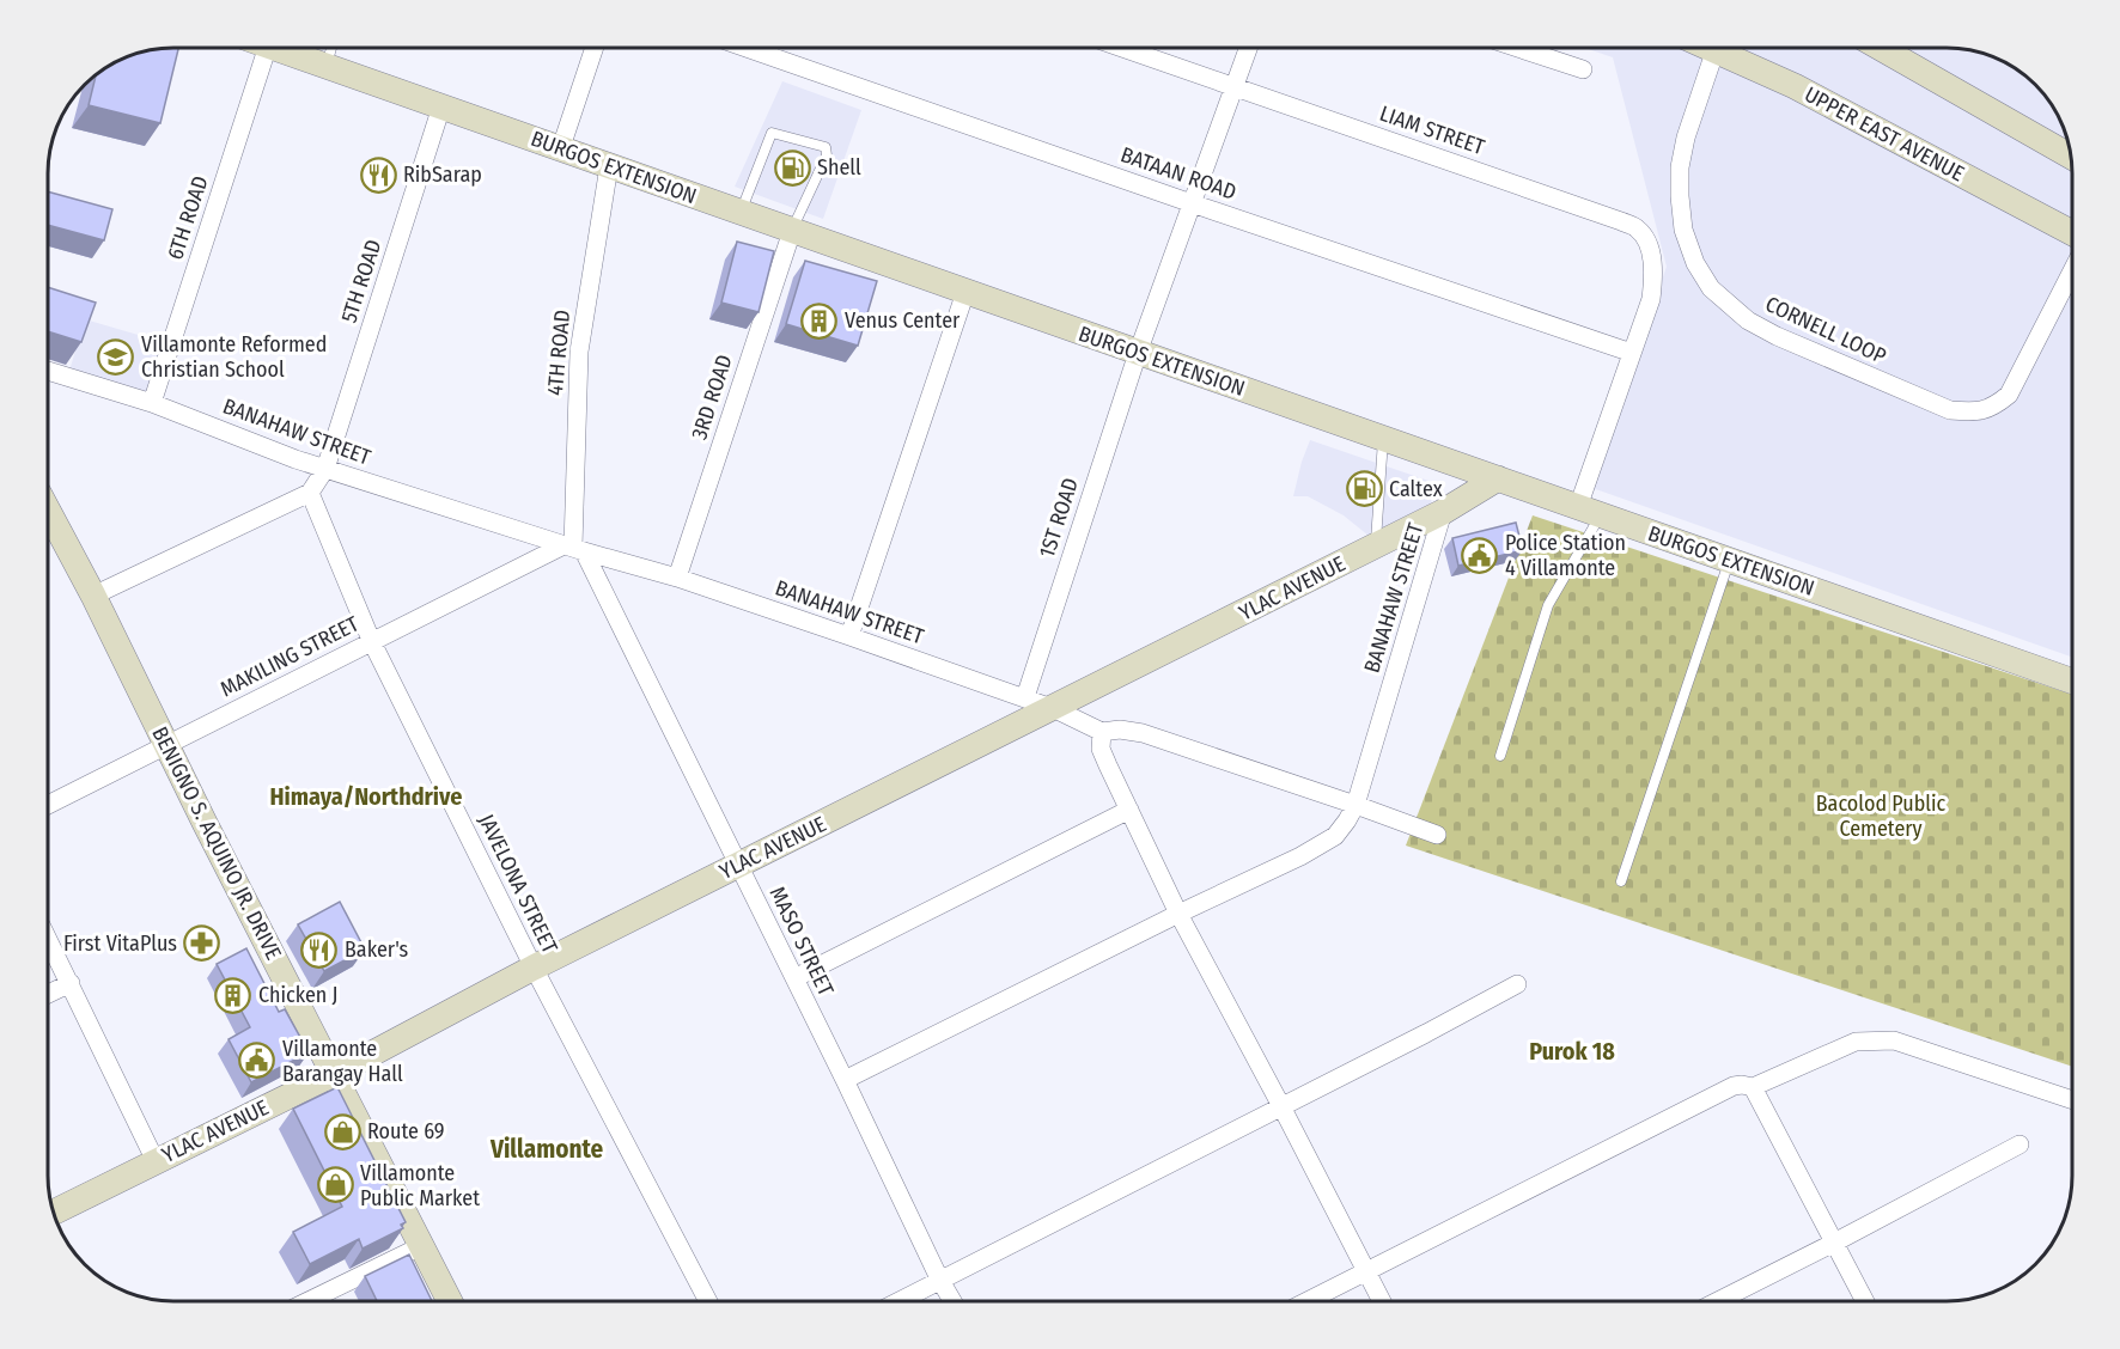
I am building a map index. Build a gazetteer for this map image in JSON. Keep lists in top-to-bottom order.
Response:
{
  "streets": {
    "main road": [
      "UPPER EAST AVENUE",
      "BURGOS EXTENSION",
      "YLAC AVENUE",
      "BENIGNO S. AQUINO JR. DRIVE"
    ],
    "street": [
      "LIAM STREET",
      "BATAAN ROAD",
      "6TH ROAD",
      "5TH ROAD",
      "CORNELL LOOP",
      "4TH ROAD",
      "3RD ROAD",
      "BANAHAW STREET",
      "1ST ROAD",
      "MAKILING STREET",
      "JAVELONA STREET",
      "MASO STREET"
    ]
  },
  "crossings": [
    ["LIAM STREET", "BATAAN ROAD"],
    ["LIAM STREET", "1ST ROAD"],
    ["BURGOS EXTENSION", "5TH ROAD"],
    ["BURGOS EXTENSION", "4TH ROAD"],
    ["BURGOS EXTENSION", "3RD ROAD"],
    ["BURGOS EXTENSION", "1ST ROAD"],
    ["BURGOS EXTENSION", "YLAC AVENUE"],
    ["BATAAN ROAD", "1ST ROAD"],
    ["6TH ROAD", "BANAHAW STREET"],
    ["5TH ROAD", "BANAHAW STREET"],
    ["4TH ROAD", "BANAHAW STREET"],
    ["4TH ROAD", "MAKILING STREET"],
    ["4TH ROAD", "MASO STREET"],
    ["3RD ROAD", "BANAHAW STREET"],
    ["BANAHAW STREET", "1ST ROAD"],
    ["BANAHAW STREET", "YLAC AVENUE"],
    ["BANAHAW STREET", "MAKILING STREET"],
    ["BANAHAW STREET", "MASO STREET"],
    ["YLAC AVENUE", "BENIGNO S. AQUINO JR. DRIVE"],
    ["YLAC AVENUE", "JAVELONA STREET"],
    ["YLAC AVENUE", "MASO STREET"],
    ["MAKILING STREET", "BENIGNO S. AQUINO JR. DRIVE"],
    ["MAKILING STREET", "JAVELONA STREET"],
    ["MAKILING STREET", "MASO STREET"]
  ],
  "districts": ["Himaya/Northdrive", "Purok 18", "Villamonte"],
  "parks": ["Bacolod Public Cemetery"],
  "places": {
    "fuel station": ["Shell", "Caltex"],
    "restaurant": ["RibSarap", "Baker's"],
    "building": ["Venus Center", "Chicken J"],
    "school or university": ["Villamonte Reformed Christian School"],
    "public building": ["Police Station 4 Villamonte", "Villamonte Barangay Hall"],
    "pharmacy": ["First VitaPlus"],
    "shop": ["Route 69", "Villamonte Public Market"]
  }
}
